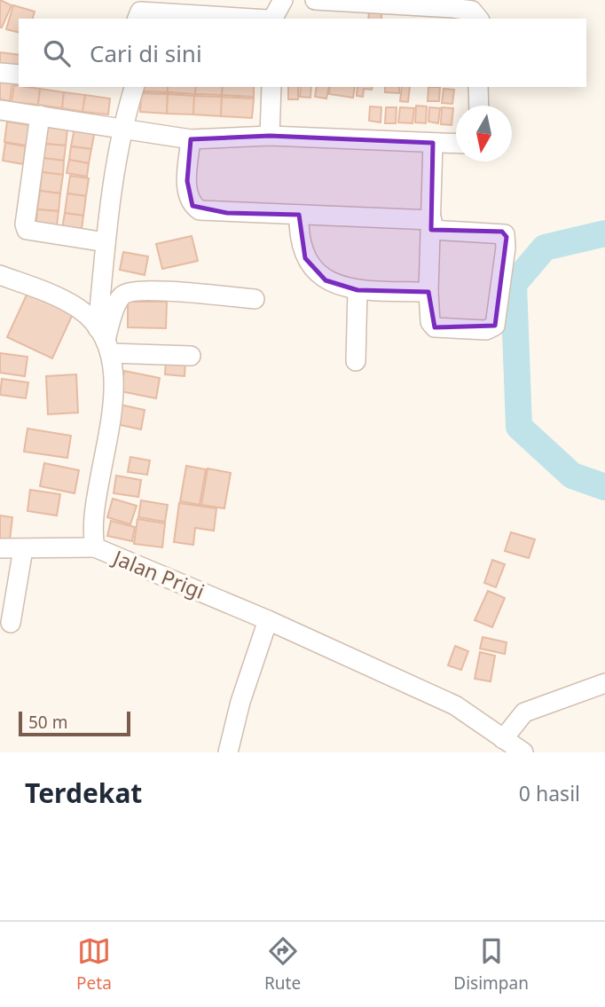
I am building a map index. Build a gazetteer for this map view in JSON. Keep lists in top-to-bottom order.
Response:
{
  "streets": {
    "street": ["Jalan Prigi"]
  },
  "scale_bar": "50 m",
  "north": "bottom",
  "page": {
    "search": "Cari di sini",
    "scale": "50 m",
    "heading": ["Terdekat", "0 hasil"],
    "nav": ["Peta", "Rute", "Disimpan"]
  }
}
